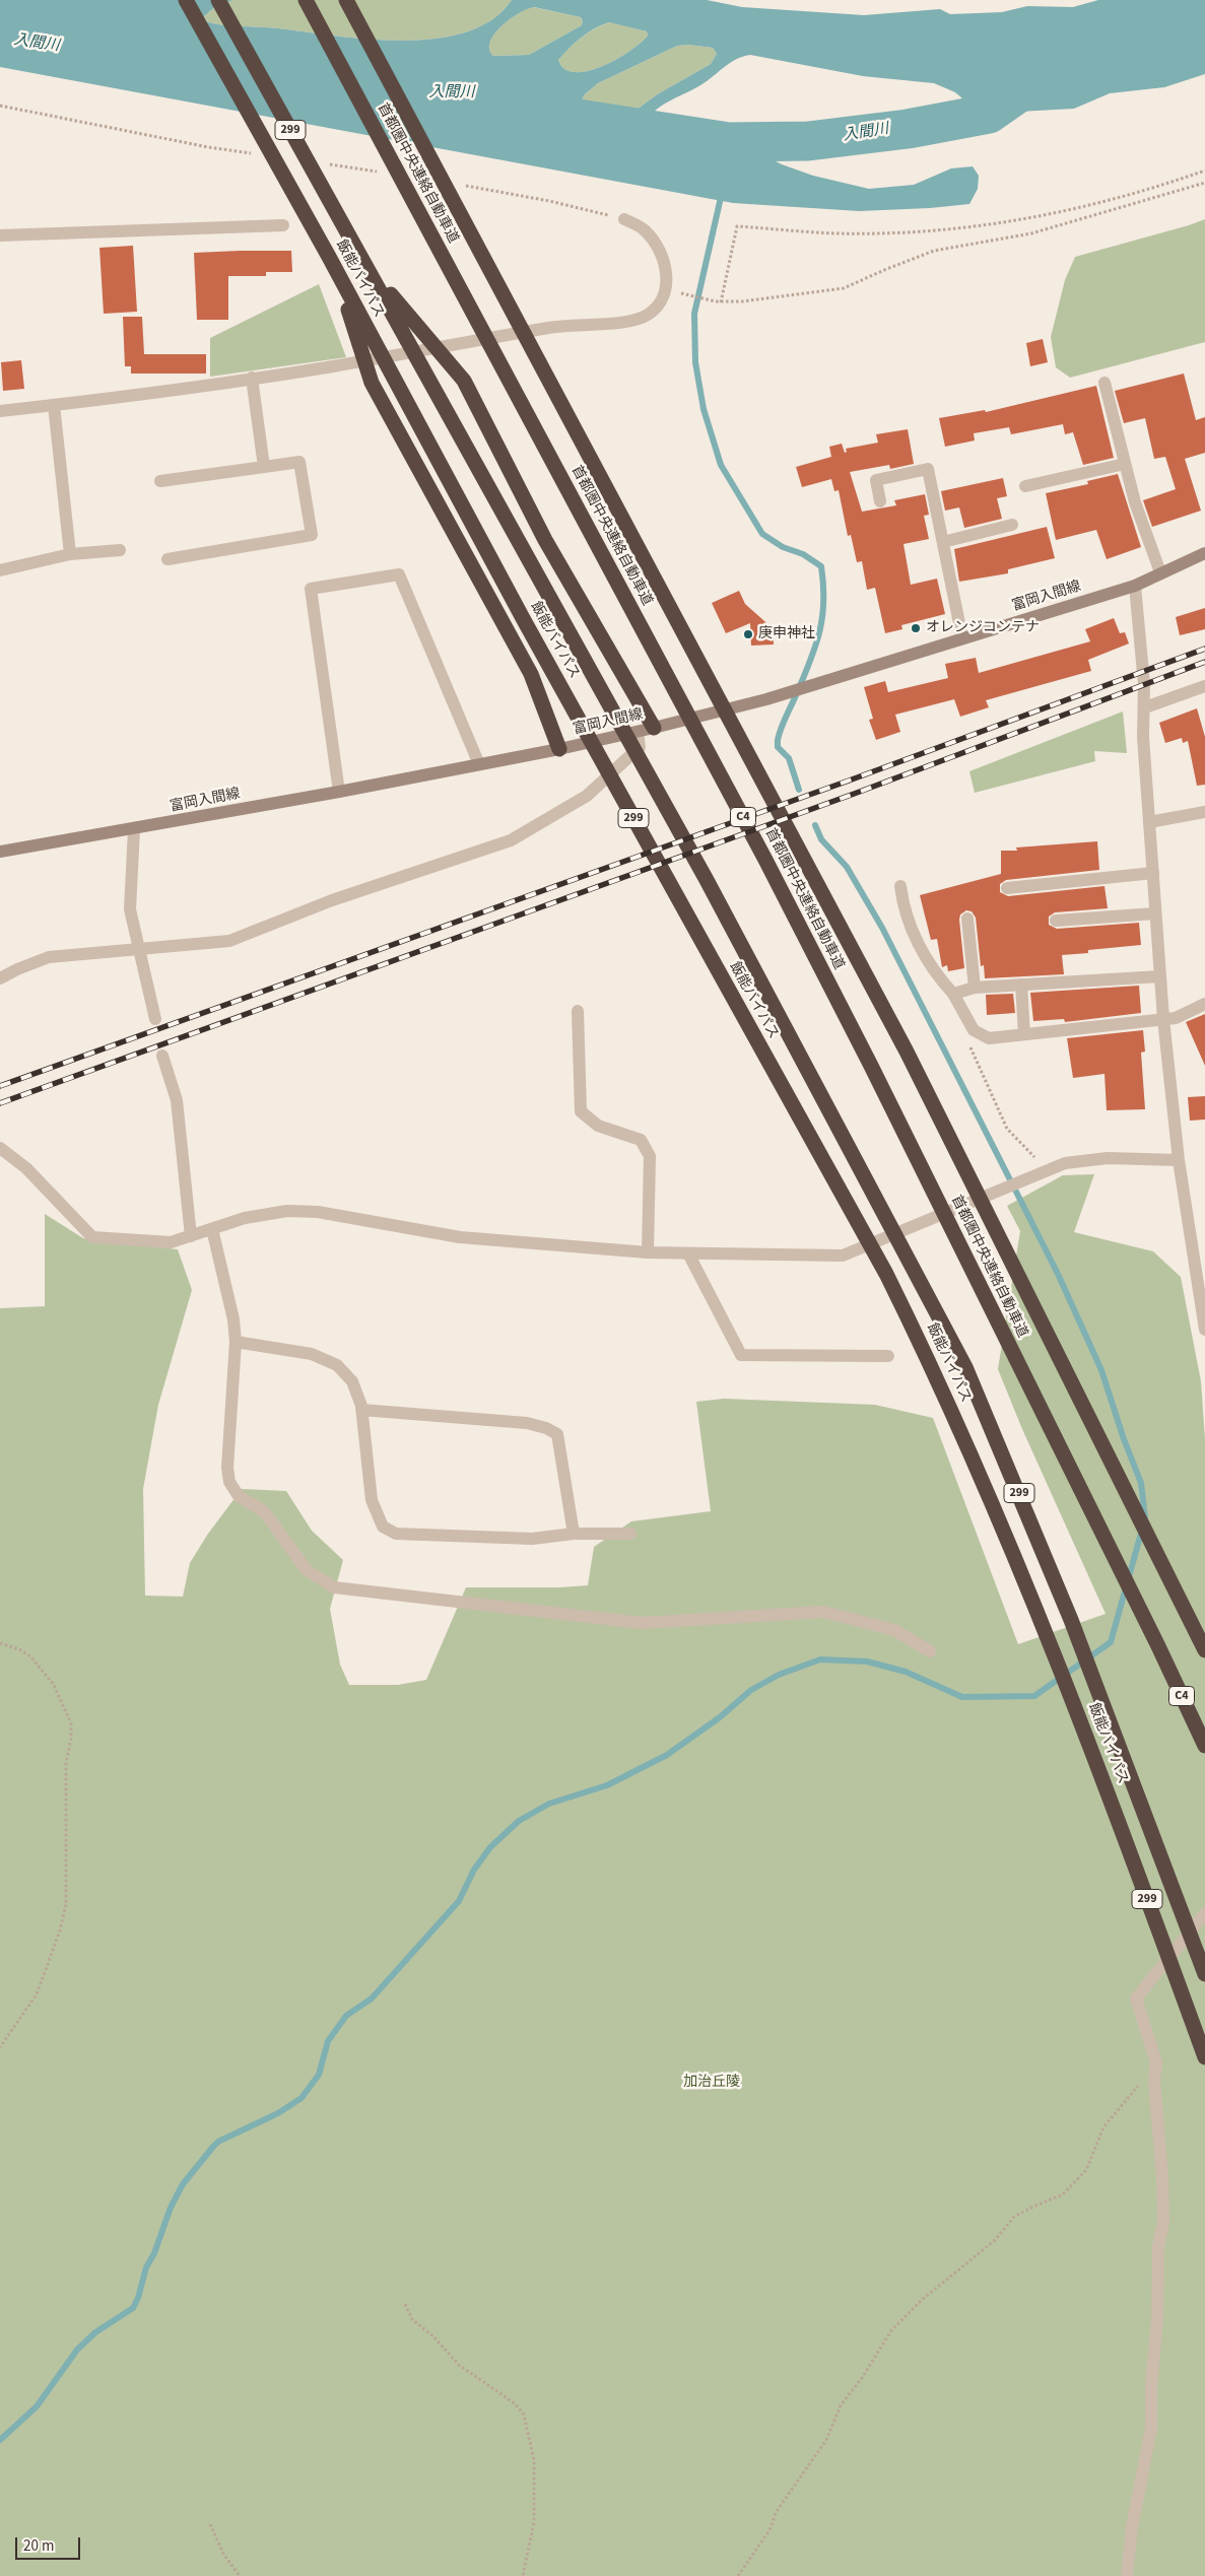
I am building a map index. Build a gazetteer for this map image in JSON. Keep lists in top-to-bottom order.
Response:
{
  "streets": {
    "highway": [
      "299",
      "首都圏中央連絡自動車道",
      "飯能バイパス",
      "C4"
    ],
    "main road": ["富岡入間線"]
  },
  "water": ["入間川"],
  "parks": ["加治丘陵"],
  "places": ["オレンジコンテナ", "庚申神社"],
  "scale_bar": "20 m"
}
